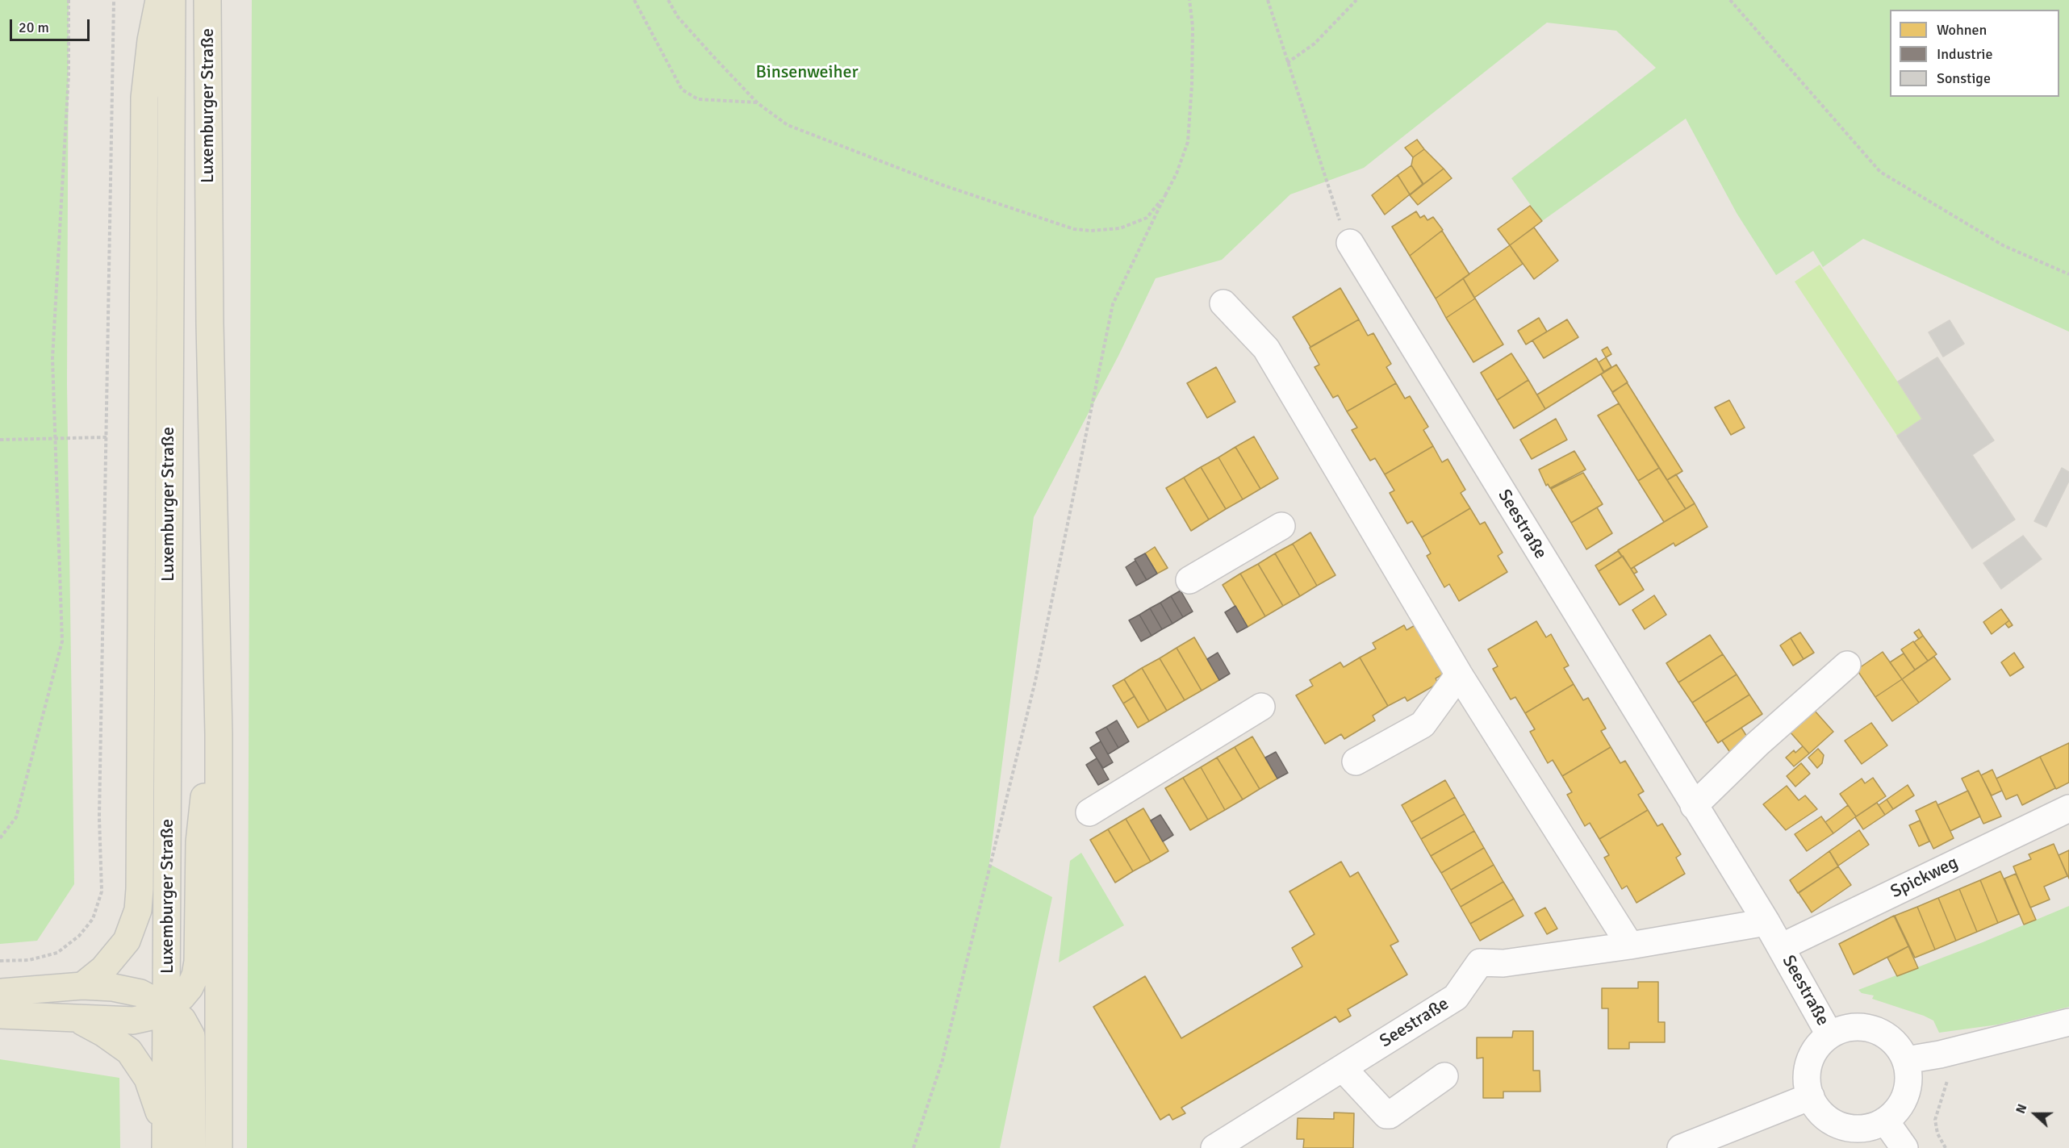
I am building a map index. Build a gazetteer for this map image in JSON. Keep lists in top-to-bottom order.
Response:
{
  "streets": {
    "main road": ["Luxemburger Straße"],
    "street": ["Seestraße", "Spickweg"]
  },
  "crossings": [
    ["Seestraße", "Spickweg"]
  ],
  "parks": ["Binsenweiher"],
  "legend": ["Wohnen", "Industrie", "Sonstige"],
  "scale_bar": "20 m",
  "north": "left"
}
